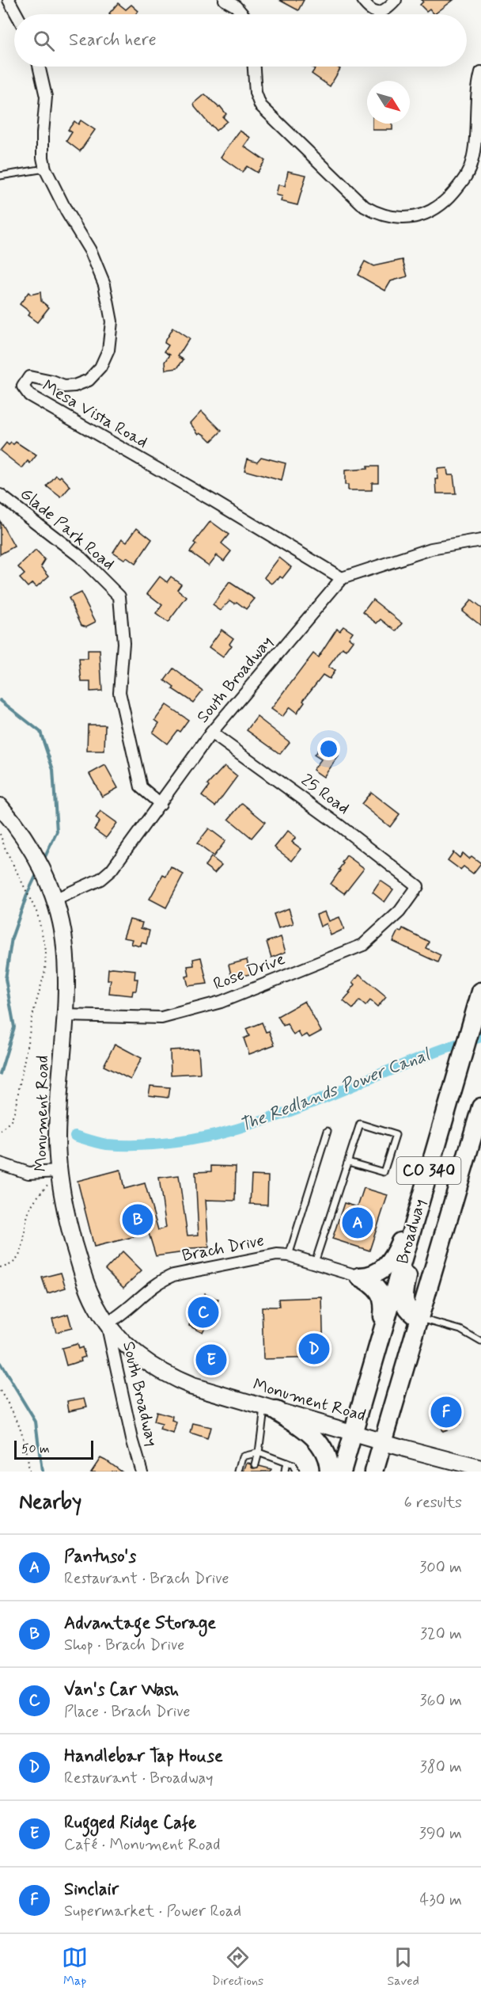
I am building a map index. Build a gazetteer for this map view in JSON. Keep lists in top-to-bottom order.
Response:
{
  "streets": {
    "main road": ["Monument Road", "CO 340", "Broadway"],
    "street": [
      "Mesa Vista Road",
      "Glade Park Road",
      "South Broadway",
      "25 Road",
      "Rose Drive",
      "Brach Drive"
    ]
  },
  "crossings": [
    ["Mesa Vista Road", "South Broadway"],
    ["Glade Park Road", "South Broadway"],
    ["South Broadway", "25 Road"],
    ["South Broadway", "Monument Road"],
    ["South Broadway", "Brach Drive"],
    ["25 Road", "Rose Drive"],
    ["Rose Drive", "Monument Road"],
    ["Monument Road", "Broadway"],
    ["Monument Road", "Brach Drive"]
  ],
  "water": ["The Redlands Power Canal"],
  "scale_bar": "50 m",
  "north": "bottom right",
  "page": {
    "search": "Search here",
    "pins": [
      "B",
      "A",
      "C",
      "D",
      "E",
      "F"
    ],
    "scale": "50 m",
    "heading": ["Nearby", "6 results"],
    "list": [
      {
        "mark": "A",
        "name": "Pantuso's",
        "note": "Restaurant · Brach Drive",
        "value": "300 m"
      },
      {
        "mark": "B",
        "name": "Advantage Storage",
        "note": "Shop · Brach Drive",
        "value": "320 m"
      },
      {
        "mark": "C",
        "name": "Van's Car Wash",
        "note": "Place · Brach Drive",
        "value": "360 m"
      },
      {
        "mark": "D",
        "name": "Handlebar Tap House",
        "note": "Restaurant · Broadway",
        "value": "380 m"
      },
      {
        "mark": "E",
        "name": "Rugged Ridge Cafe",
        "note": "Café · Monument Road",
        "value": "390 m"
      },
      {
        "mark": "F",
        "name": "Sinclair",
        "note": "Supermarket · Power Road",
        "value": "430 m"
      }
    ],
    "nav": ["Map", "Directions", "Saved"]
  }
}
